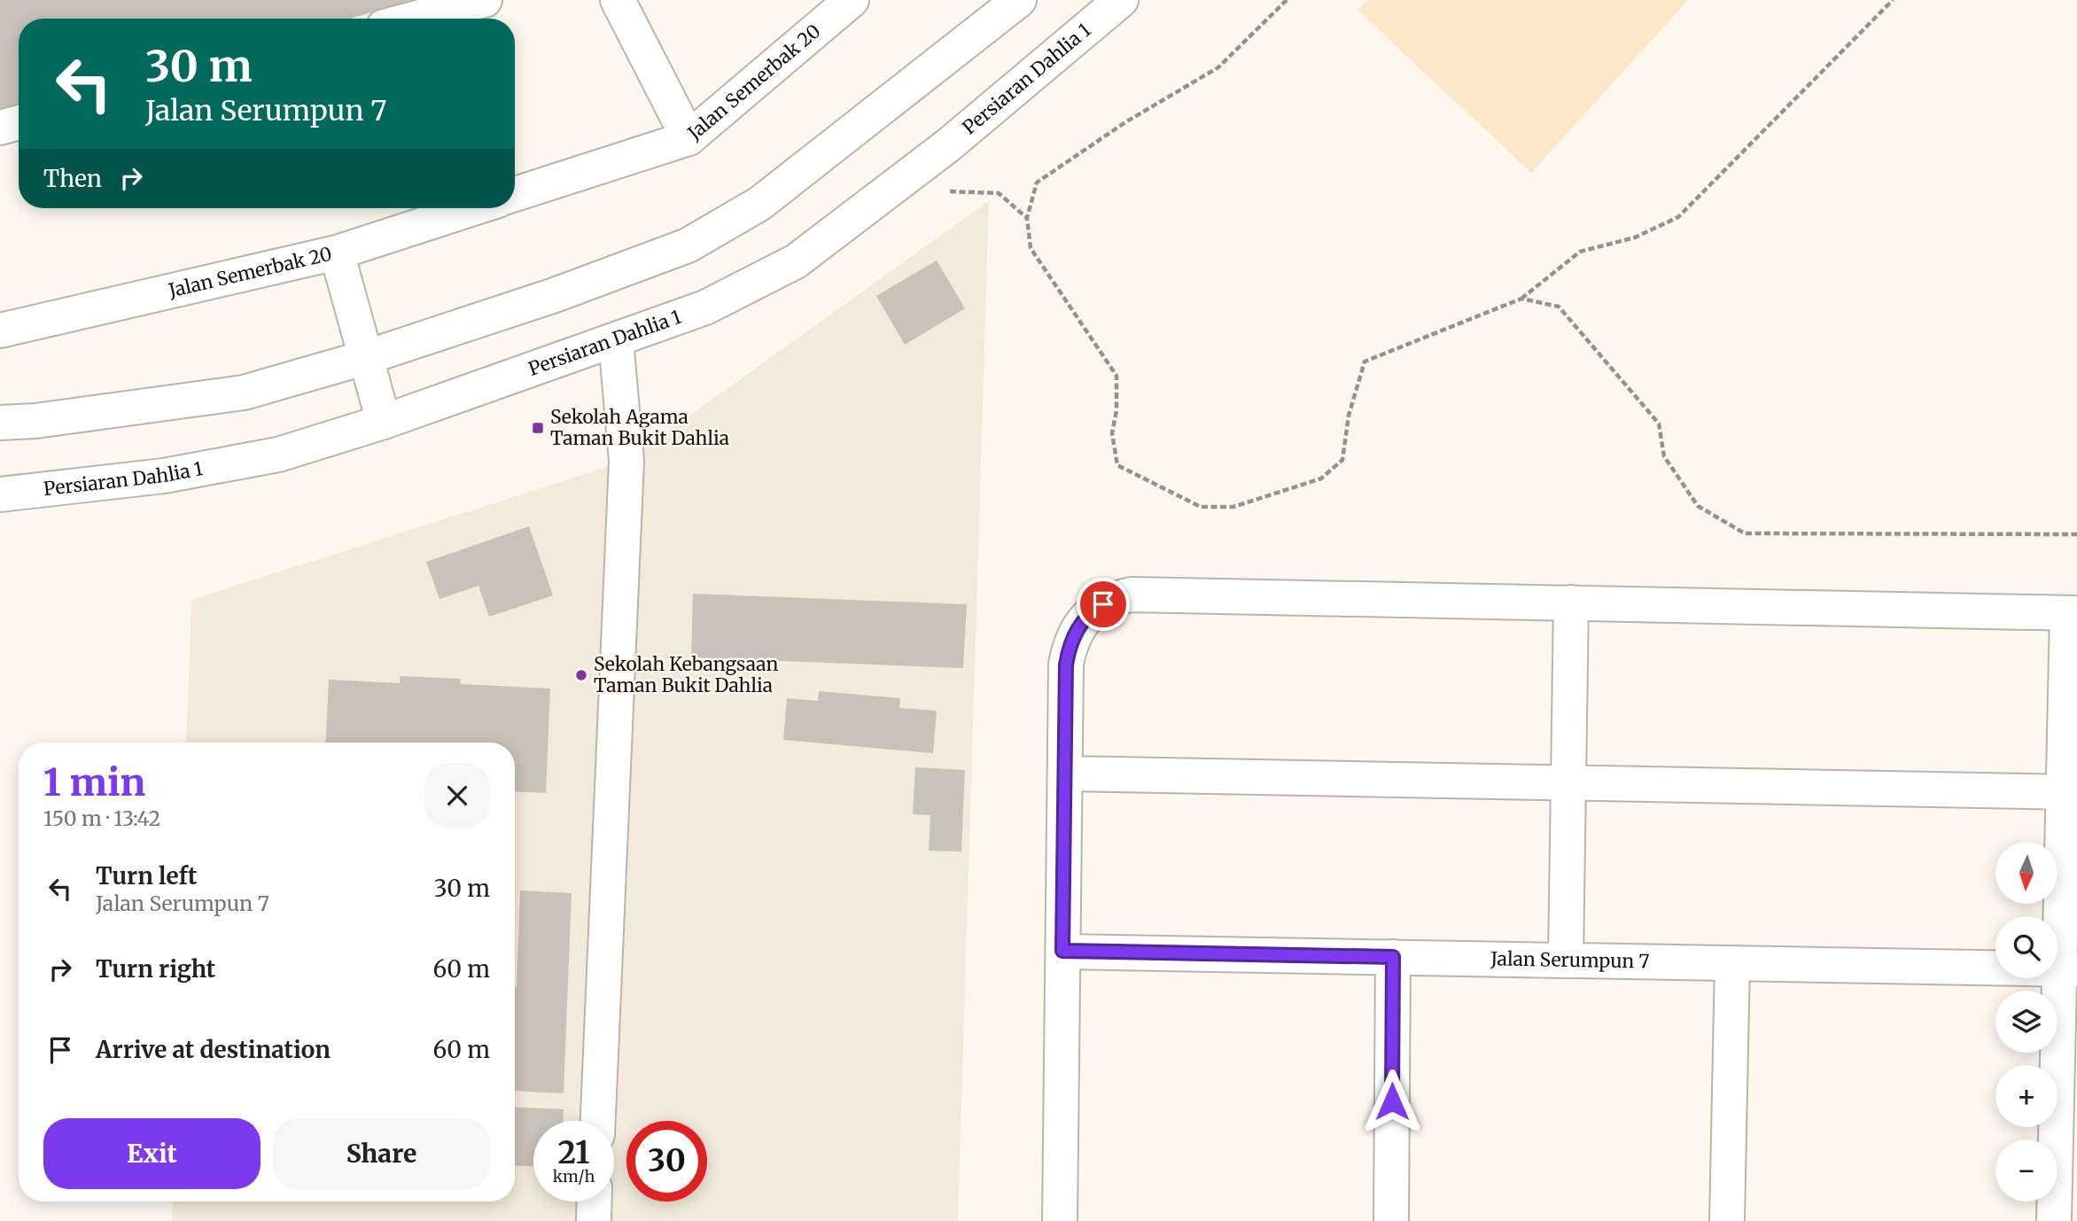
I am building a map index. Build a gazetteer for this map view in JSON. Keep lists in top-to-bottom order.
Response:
{
  "streets": {
    "street": ["Persiaran Dahlia 1", "Jalan Semerbak 20", "Jalan Serumpun 7"]
  },
  "places": {
    "transit": ["Sekolah Agama Taman Bukit Dahlia"],
    "other": ["Sekolah Kebangsaan Taman Bukit Dahlia"]
  },
  "north": "bottom",
  "page": {
    "turn": ["30 m", "Jalan Serumpun 7"],
    "then": "Then",
    "heading": ["1 min", "150 m · 13:42"],
    "map_buttons": ["+", "−"],
    "list": [
      {
        "name": "Turn left",
        "note": "Jalan Serumpun 7",
        "value": "30 m"
      },
      {
        "name": "Turn right",
        "value": "60 m"
      },
      {
        "name": "Arrive at destination",
        "value": "60 m"
      }
    ],
    "buttons": ["Exit", "Share"],
    "speed": "21 km/h",
    "limit": "30"
  }
}
